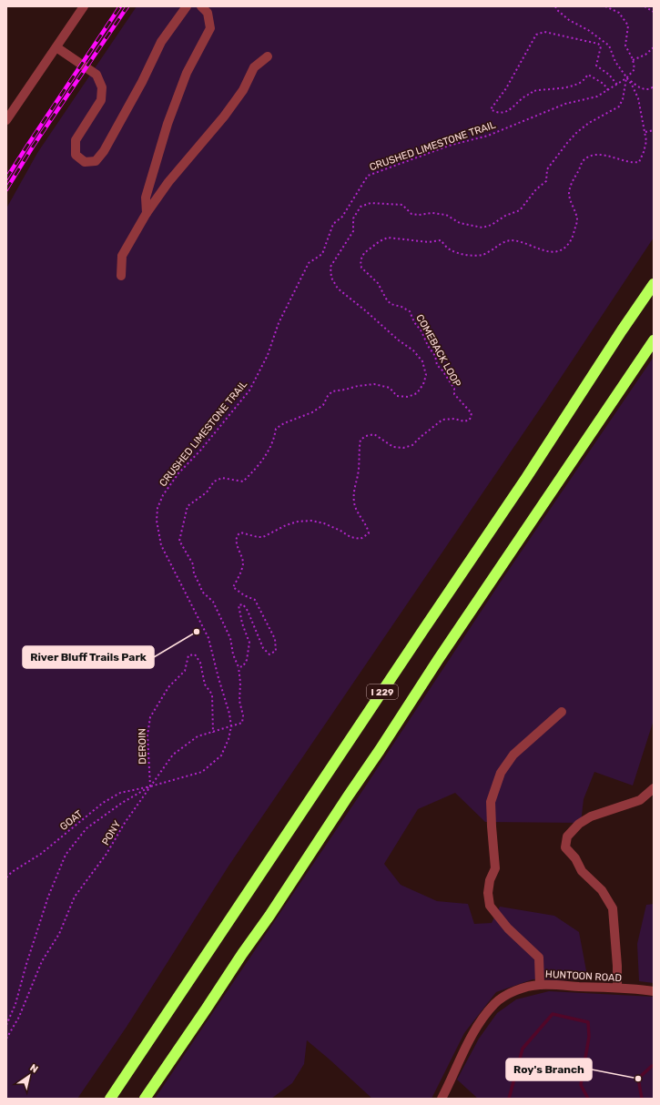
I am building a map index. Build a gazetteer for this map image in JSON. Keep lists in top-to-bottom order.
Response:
{
  "streets": {
    "highway": ["I 229"],
    "street": ["HUNTOON ROAD"],
    "path": [
      "CRUSHED LIMESTONE TRAIL",
      "COMEBACK LOOP",
      "DEROIN",
      "GOAT",
      "PONY"
    ]
  },
  "crossings": [
    ["CRUSHED LIMESTONE TRAIL", "COMEBACK LOOP"],
    ["CRUSHED LIMESTONE TRAIL", "DEROIN"],
    ["CRUSHED LIMESTONE TRAIL", "GOAT"],
    ["CRUSHED LIMESTONE TRAIL", "PONY"],
    ["COMEBACK LOOP", "PONY"],
    ["DEROIN", "GOAT"],
    ["DEROIN", "PONY"],
    ["GOAT", "PONY"]
  ],
  "places": ["River Bluff Trails Park", "Roy's Branch"],
  "north": "top right"
}
